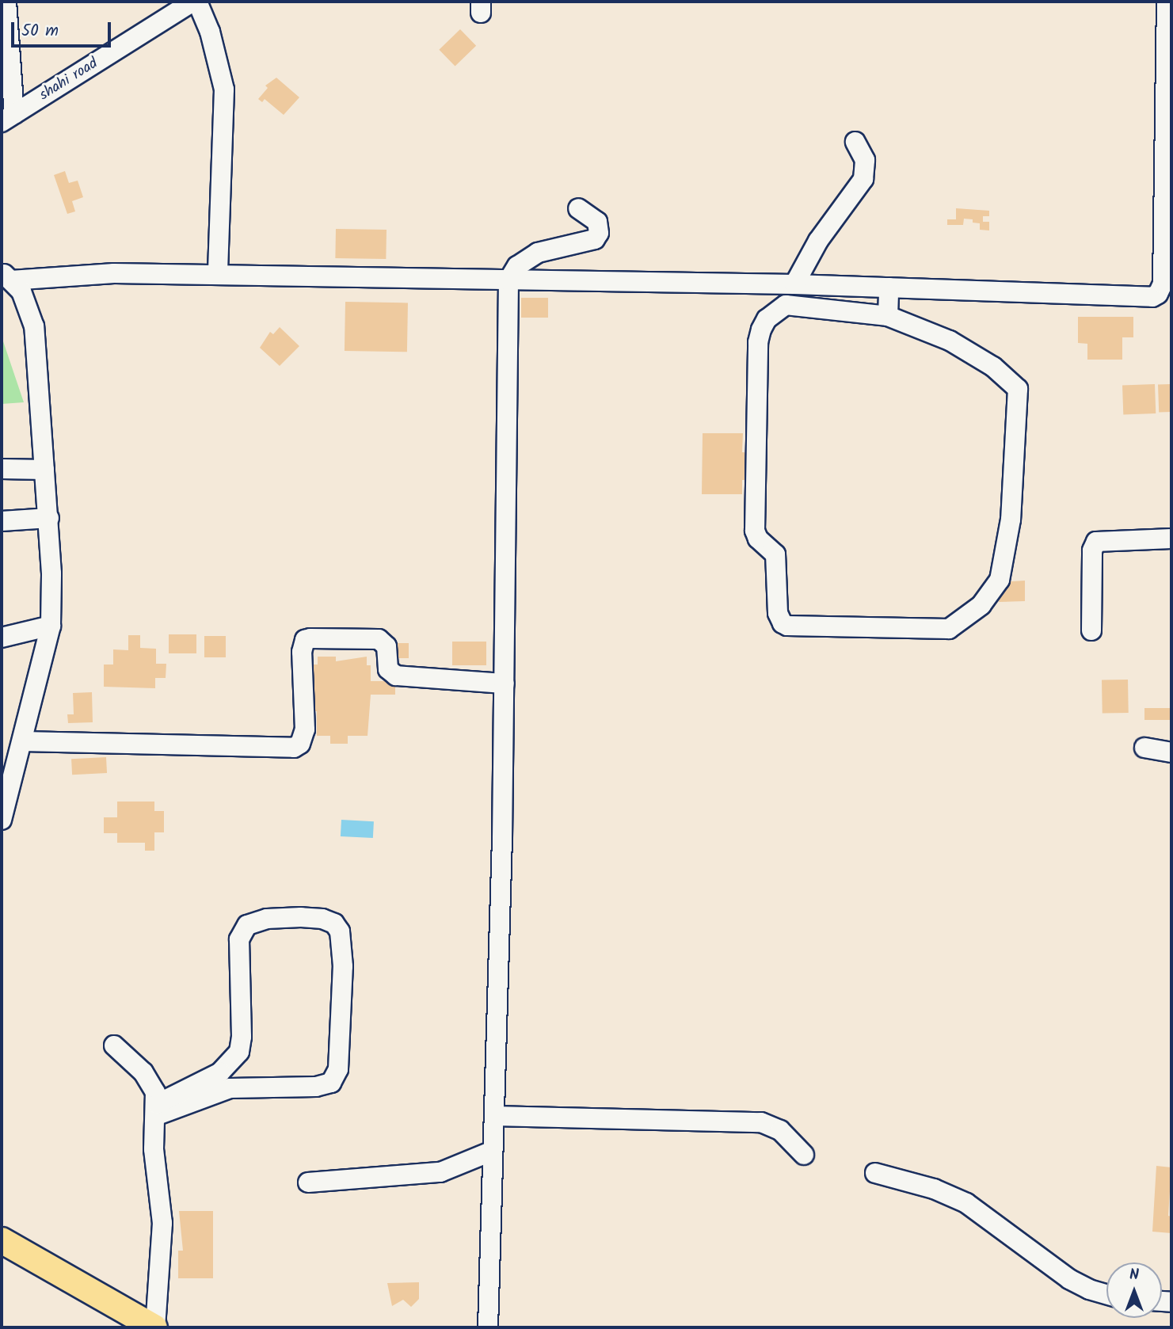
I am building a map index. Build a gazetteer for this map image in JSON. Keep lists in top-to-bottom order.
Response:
{
  "streets": {
    "street": ["shahi road"]
  },
  "scale_bar": "50 m",
  "north": "top"
}
